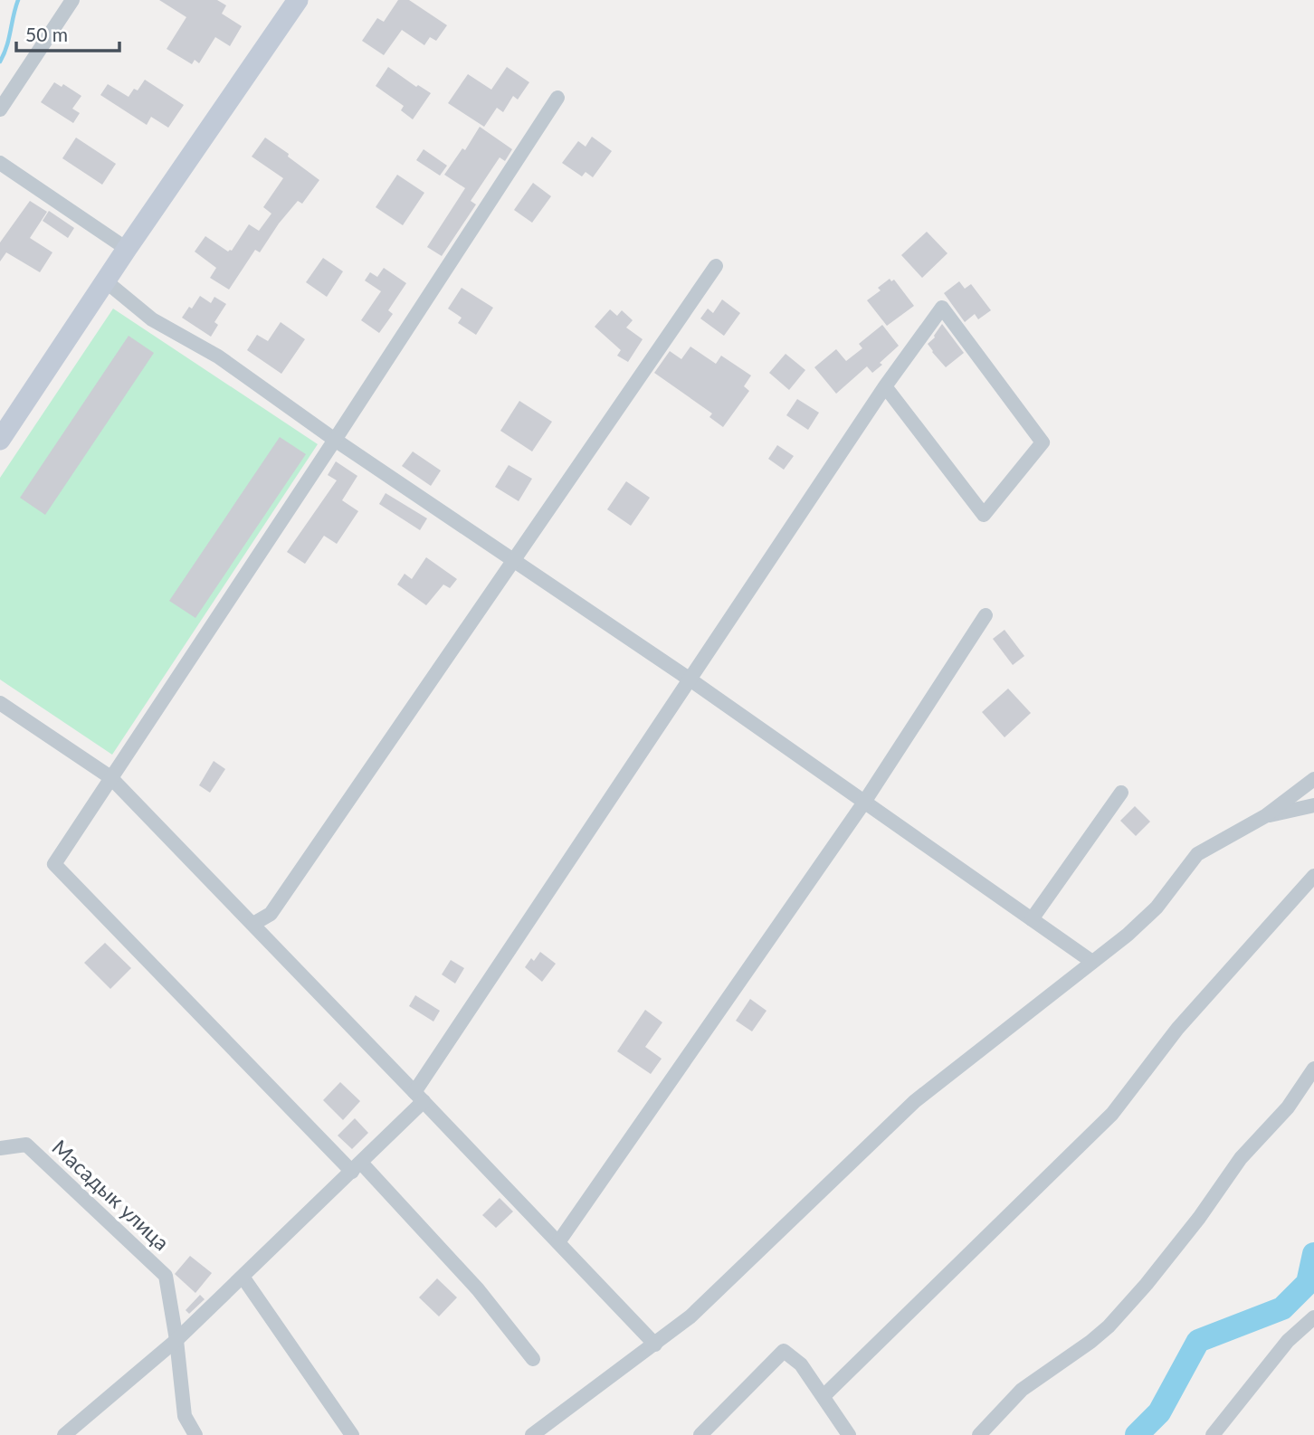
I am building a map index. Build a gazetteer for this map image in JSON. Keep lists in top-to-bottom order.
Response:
{
  "streets": {
    "street": ["Масадык улица"]
  },
  "scale_bar": "50 m"
}
